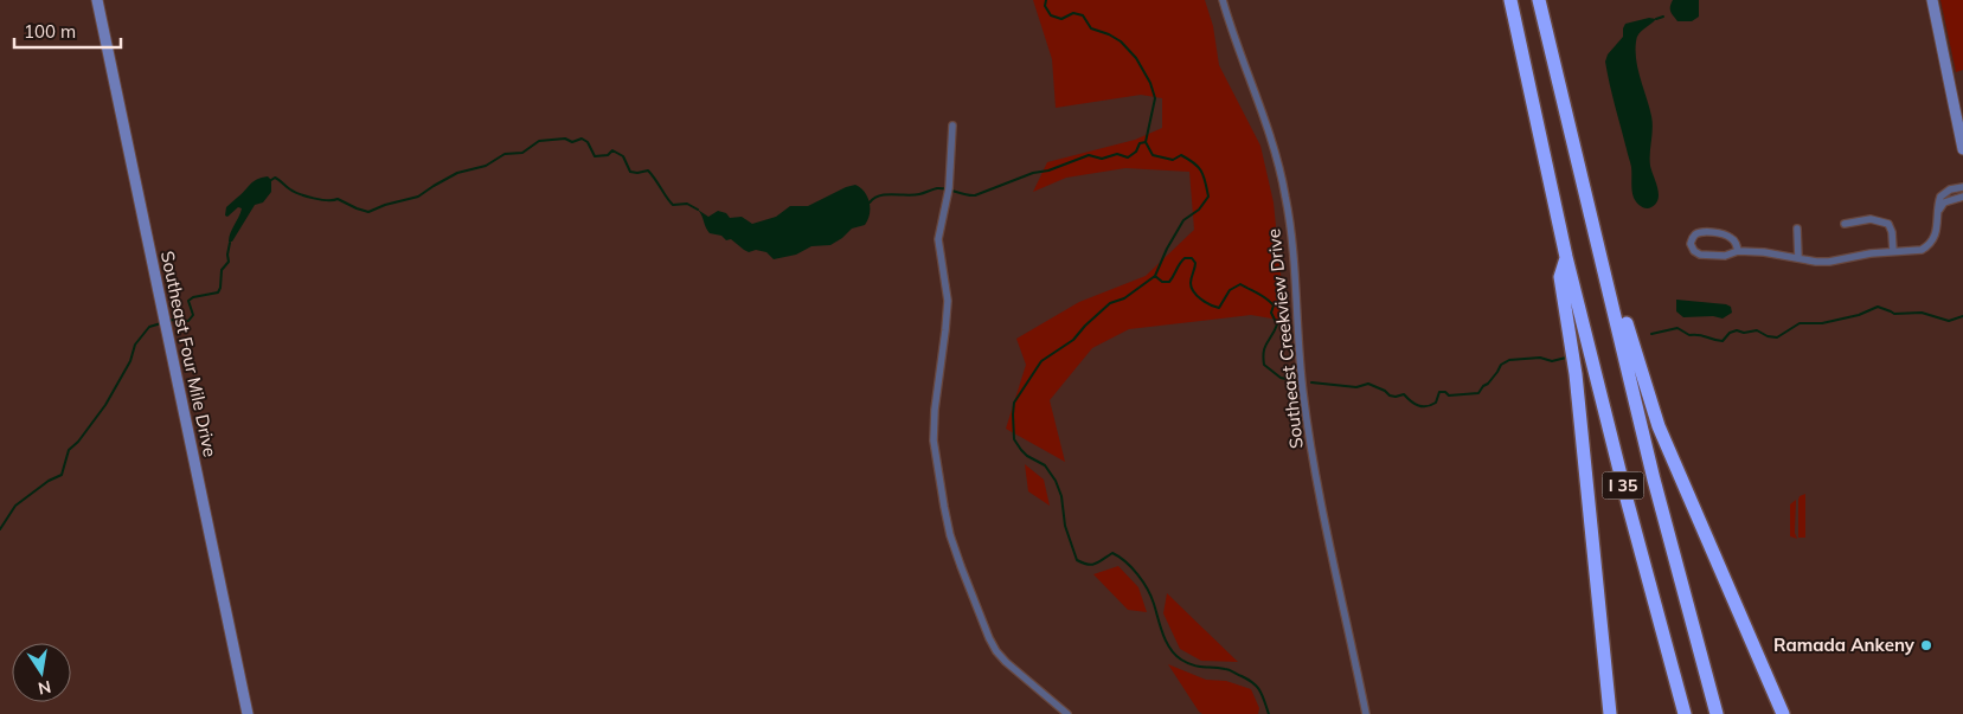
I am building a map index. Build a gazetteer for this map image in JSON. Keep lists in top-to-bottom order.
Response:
{
  "streets": {
    "highway": ["I 35"],
    "main road": ["Southeast Four Mile Drive"],
    "street": ["Southeast Creekview Drive"]
  },
  "places": ["Ramada Ankeny"],
  "scale_bar": "100 m",
  "north": "bottom"
}
